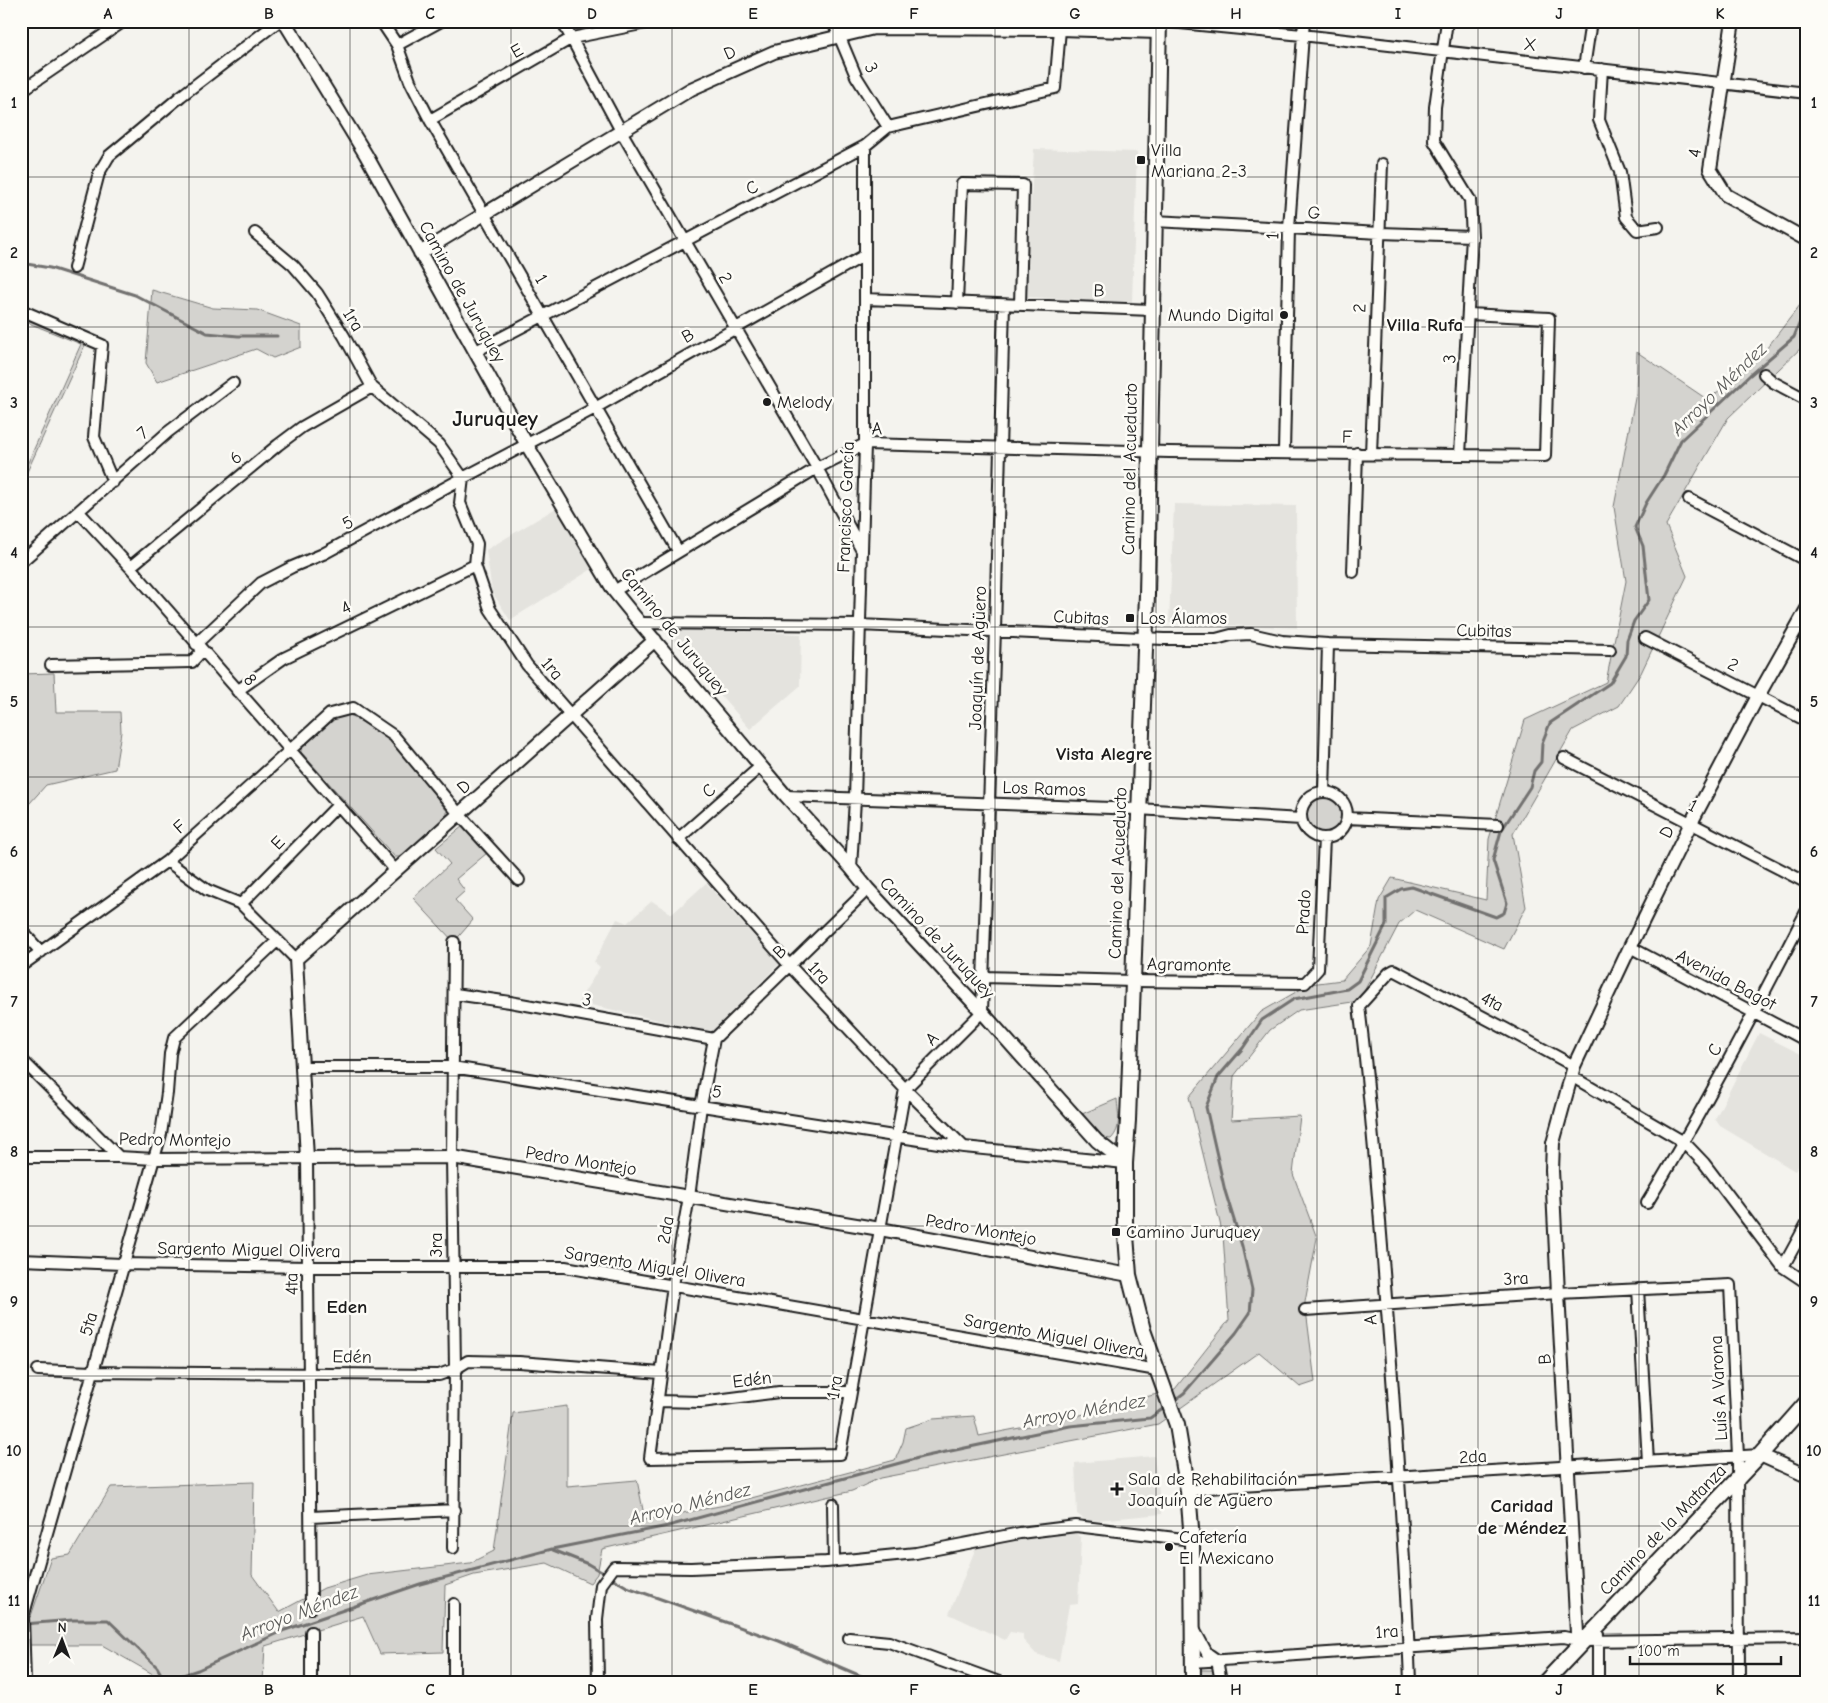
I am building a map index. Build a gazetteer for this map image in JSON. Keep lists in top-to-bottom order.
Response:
{
  "streets": {
    "main road": ["Camino del Acueducto", "Camino de la Matanza"],
    "street": [
      "X",
      "E",
      "D",
      "3",
      "4",
      "C",
      "G",
      "1",
      "2",
      "B",
      "Camino de Juruquey",
      "1ra",
      "A",
      "7",
      "F",
      "6",
      "Francisco García",
      "5",
      "Cubitas",
      "Joaquín de Agüero",
      "8",
      "Los Ramos",
      "Prado",
      "Agramonte",
      "Avenida Bagot",
      "4ta",
      "Pedro Montejo",
      "2da",
      "3ra",
      "Sargento Miguel Olivera",
      "5ta",
      "Edén",
      "Luís A Varona"
    ]
  },
  "crossings": [
    ["X", "D"],
    ["X", "4"],
    ["X", "1"],
    ["X", "Camino del Acueducto"],
    ["E", "1"],
    ["E", "2"],
    ["E", "8"],
    ["D", "3"],
    ["D", "C"],
    ["D", "1"],
    ["D", "2"],
    ["D", "B"],
    ["D", "Camino de Juruquey"],
    ["D", "1ra"],
    ["D", "F"],
    ["D", "Camino del Acueducto"],
    ["D", "8"],
    ["D", "Avenida Bagot"],
    ["D", "4ta"],
    ["3", "C"],
    ["3", "G"],
    ["3", "B"],
    ["3", "F"],
    ["3", "2da"],
    ["3", "3ra"],
    ["4", "1ra"],
    ["4", "8"],
    ["C", "1"],
    ["C", "2"],
    ["C", "Camino de Juruquey"],
    ["C", "1ra"],
    ["C", "Francisco García"],
    ["C", "Avenida Bagot"],
    ["C", "4ta"],
    ["G", "1"],
    ["G", "2"],
    ["G", "Camino del Acueducto"],
    ["1", "B"],
    ["1", "A"],
    ["1", "F"],
    ["2", "B"],
    ["2", "A"],
    ["2", "F"],
    ["2", "Francisco García"],
    ["B", "Camino de Juruquey"],
    ["B", "1ra"],
    ["B", "Camino del Acueducto"],
    ["B", "Francisco García"],
    ["B", "5"],
    ["B", "Joaquín de Agüero"],
    ["B", "4ta"],
    ["B", "2da"],
    ["B", "3ra"],
    ["B", "Camino de la Matanza"],
    ["Camino de Juruquey", "A"],
    ["Camino de Juruquey", "Camino del Acueducto"],
    ["Camino de Juruquey", "Francisco García"],
    ["Camino de Juruquey", "5"],
    ["Camino de Juruquey", "Cubitas"],
    ["Camino de Juruquey", "Joaquín de Agüero"],
    ["Camino de Juruquey", "Los Ramos"],
    ["1ra", "A"],
    ["1ra", "6"],
    ["1ra", "Camino del Acueducto"],
    ["1ra", "5"],
    ["1ra", "Pedro Montejo"],
    ["1ra", "2da"],
    ["1ra", "Sargento Miguel Olivera"],
    ["1ra", "Edén"],
    ["1ra", "Luís A Varona"],
    ["1ra", "Camino de la Matanza"],
    ["A", "F"],
    ["A", "Camino del Acueducto"],
    ["A", "Francisco García"],
    ["A", "Joaquín de Agüero"],
    ["A", "4ta"],
    ["A", "2da"],
    ["A", "3ra"],
    ["7", "8"],
    ["F", "Camino del Acueducto"],
    ["F", "8"],
    ["6", "8"],
    ["Camino del Acueducto", "5"],
    ["Camino del Acueducto", "Cubitas"],
    ["Camino del Acueducto", "Los Ramos"],
    ["Camino del Acueducto", "Agramonte"],
    ["Camino del Acueducto", "Pedro Montejo"],
    ["Camino del Acueducto", "2da"],
    ["Camino del Acueducto", "Sargento Miguel Olivera"],
    ["Francisco García", "Cubitas"],
    ["Francisco García", "Los Ramos"],
    ["5", "8"],
    ["5", "4ta"],
    ["5", "2da"],
    ["5", "3ra"],
    ["Cubitas", "Joaquín de Agüero"],
    ["Joaquín de Agüero", "Los Ramos"],
    ["Joaquín de Agüero", "Agramonte"],
    ["Los Ramos", "Prado"],
    ["Prado", "Agramonte"],
    ["4ta", "Pedro Montejo"],
    ["4ta", "Sargento Miguel Olivera"],
    ["4ta", "Edén"],
    ["Pedro Montejo", "2da"],
    ["Pedro Montejo", "3ra"],
    ["Pedro Montejo", "5ta"],
    ["2da", "Sargento Miguel Olivera"],
    ["2da", "Edén"],
    ["2da", "Luís A Varona"],
    ["2da", "Camino de la Matanza"],
    ["3ra", "Sargento Miguel Olivera"],
    ["3ra", "Edén"],
    ["3ra", "Luís A Varona"],
    ["Sargento Miguel Olivera", "5ta"],
    ["5ta", "Edén"],
    ["Luís A Varona", "Camino de la Matanza"]
  ],
  "districts": [
    "Villa Rufa",
    "Juruquey",
    "Vista Alegre",
    "Eden",
    "Caridad de Méndez"
  ],
  "water": ["Arroyo Méndez"],
  "places": {
    "transit": ["Villa Mariana 2-3", "Los Álamos", "Camino Juruquey"],
    "other": ["Mundo Digital", "Melody", "Cafetería El Mexicano"],
    "health": ["Sala de Rehabilitación Joaquín de Agüero"]
  },
  "scale_bar": "100 m",
  "north": "top",
  "grid": {
    "columns": [
      "A",
      "B",
      "C",
      "D",
      "E",
      "F",
      "G",
      "H",
      "I",
      "J",
      "K"
    ],
    "rows": [
      "1",
      "2",
      "3",
      "4",
      "5",
      "6",
      "7",
      "8",
      "9",
      "10",
      "11"
    ]
  }
}
